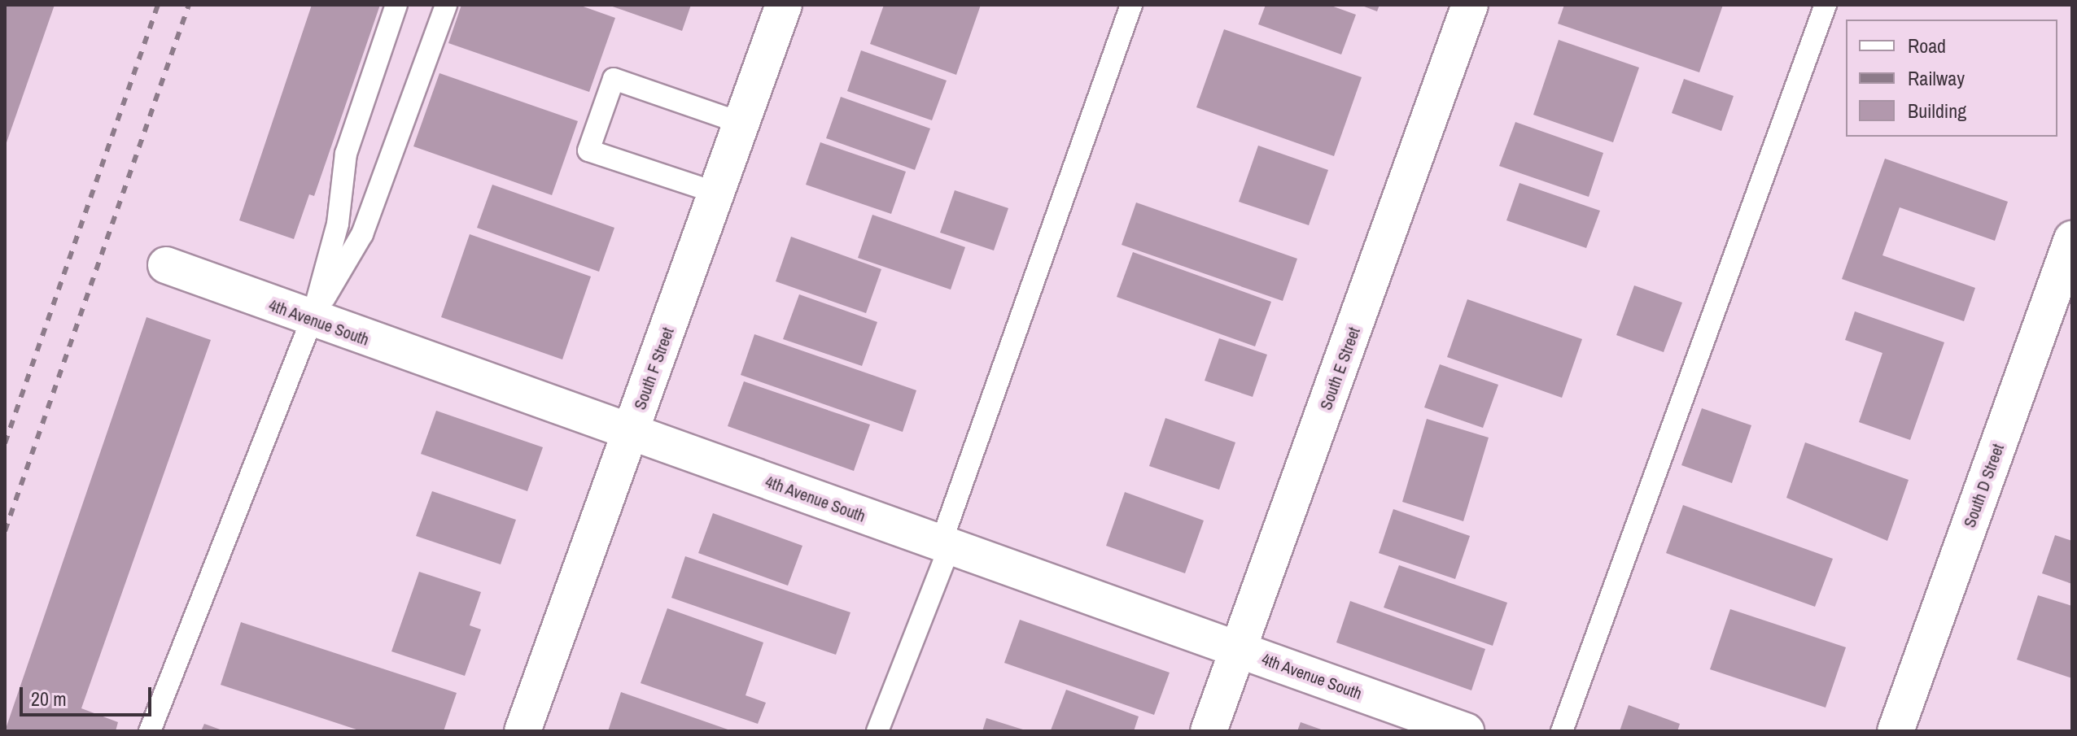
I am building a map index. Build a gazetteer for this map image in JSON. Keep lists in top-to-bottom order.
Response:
{
  "streets": {
    "street": [
      "4th Avenue South",
      "South F Street",
      "South E Street",
      "South D Street"
    ]
  },
  "crossings": [
    ["4th Avenue South", "South F Street"],
    ["4th Avenue South", "South E Street"]
  ],
  "legend": ["Road", "Railway", "Building"],
  "scale_bar": "20 m"
}
